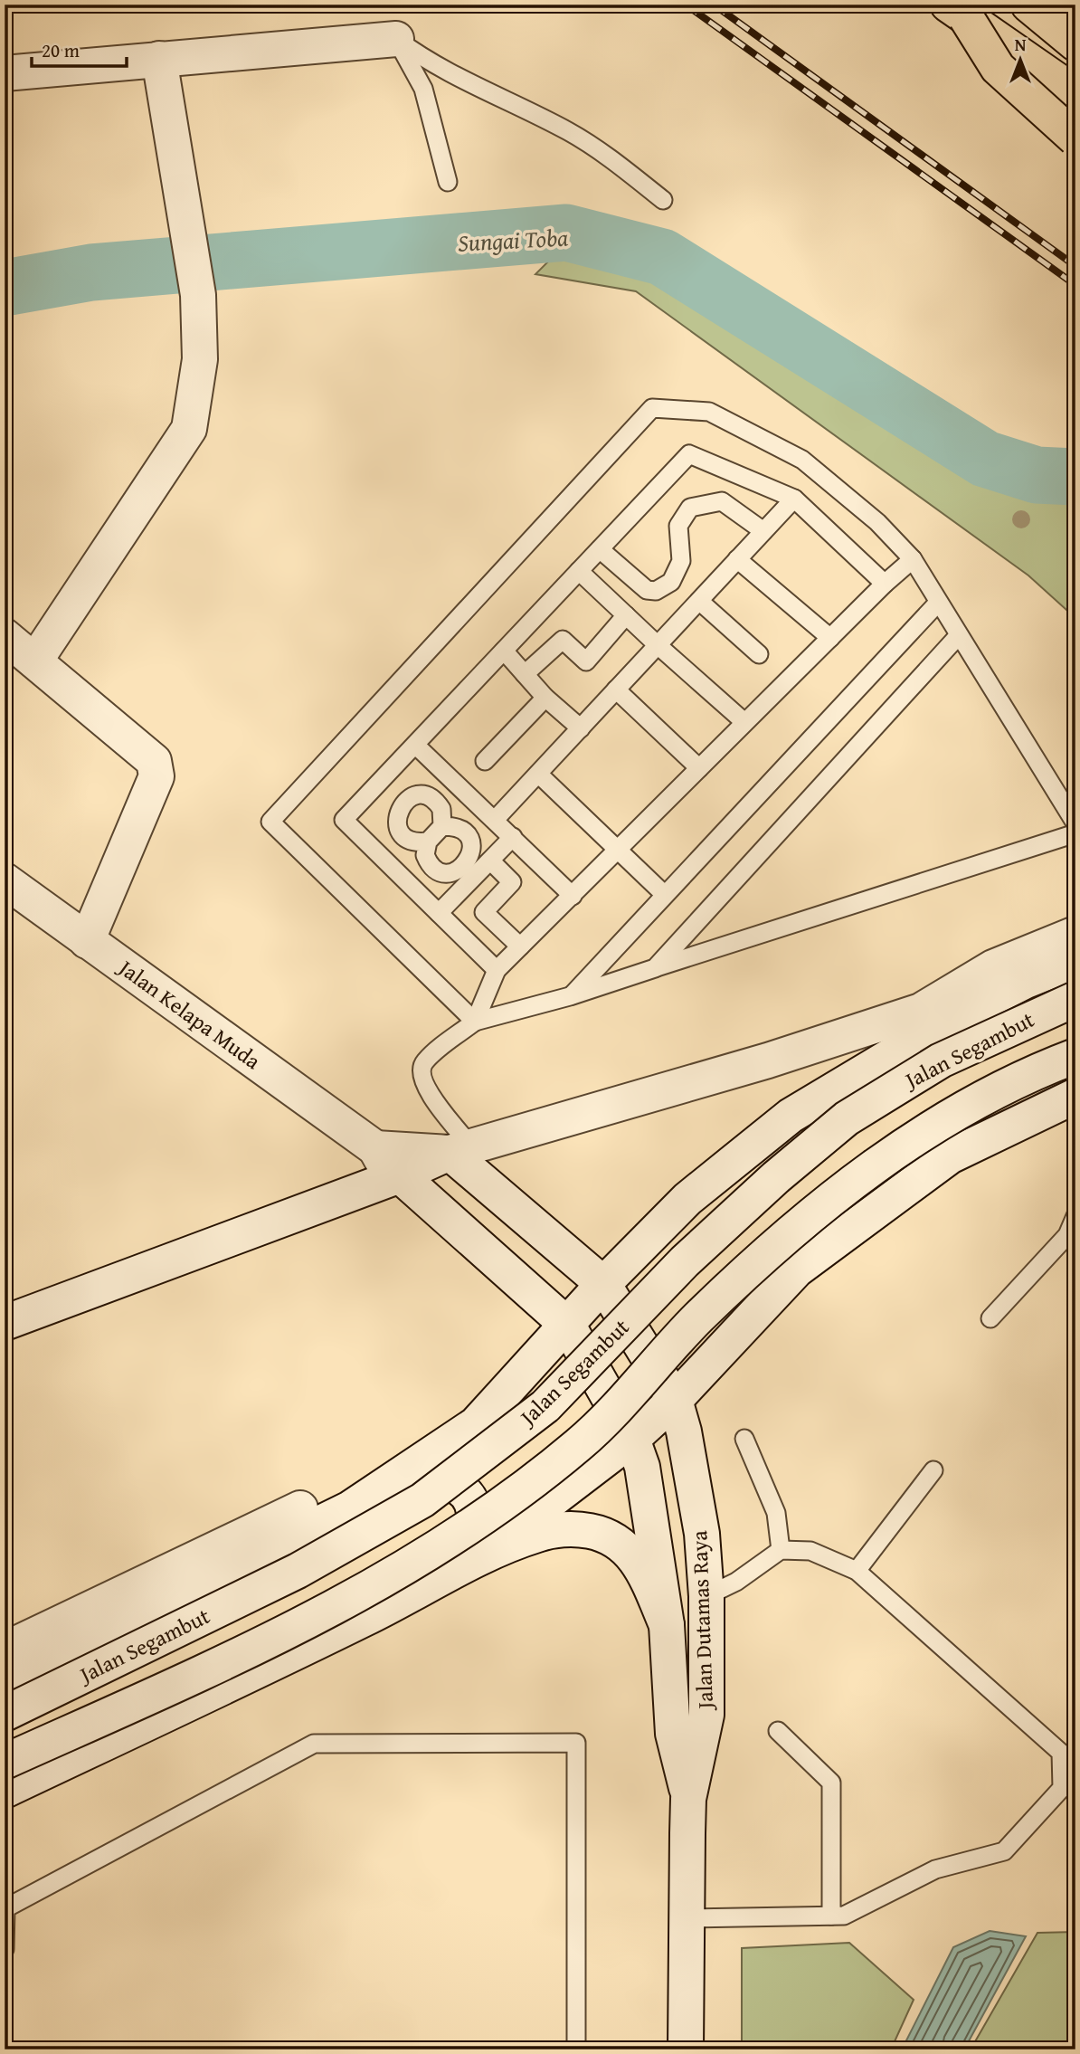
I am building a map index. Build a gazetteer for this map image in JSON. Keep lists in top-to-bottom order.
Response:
{
  "streets": {
    "main road": ["Jalan Kelapa Muda", "Jalan Segambut", "Jalan Dutamas Raya"]
  },
  "crossings": [
    ["Jalan Kelapa Muda", "Jalan Dutamas Raya"]
  ],
  "water": ["Sungai Toba"],
  "scale_bar": "20 m",
  "north": "top"
}
